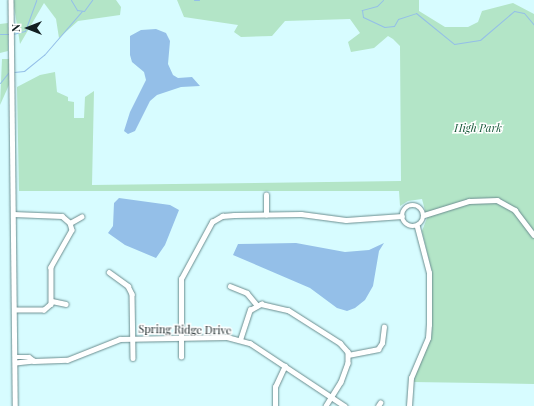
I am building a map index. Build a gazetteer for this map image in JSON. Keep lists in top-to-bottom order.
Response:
{
  "streets": {
    "street": ["Spring Ridge Drive"]
  },
  "parks": ["High Park"],
  "north": "left"
}
